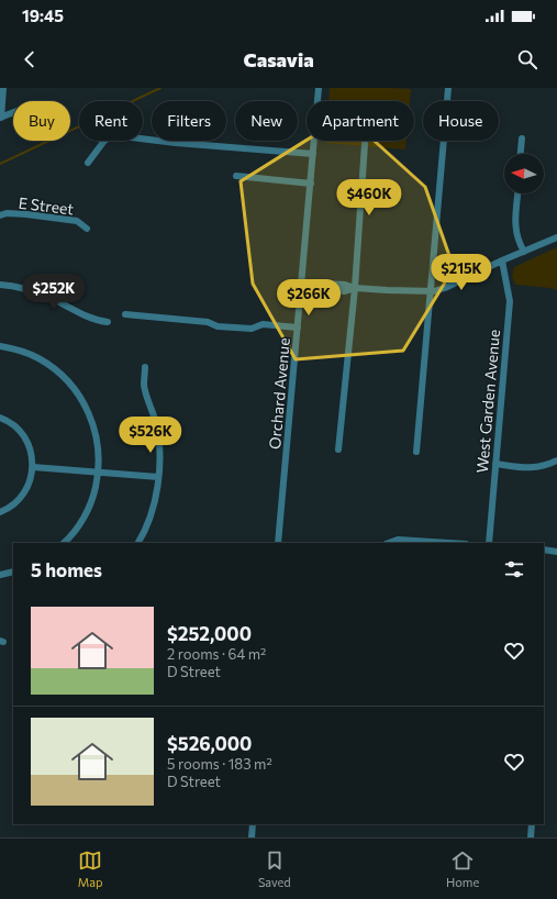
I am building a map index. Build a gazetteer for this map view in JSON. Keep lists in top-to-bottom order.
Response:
{
  "streets": {
    "street": ["E Street", "Orchard Avenue", "West Garden Avenue"]
  },
  "north": "left",
  "page": {
    "status": "19:45",
    "header": "Casavia",
    "chip": [
      "Buy",
      "Rent",
      "Filters",
      "New",
      "Apartment",
      "House"
    ],
    "price": [
      "$460K",
      "$215K",
      "$252K",
      "$266K",
      "$526K"
    ],
    "heading": "5 homes",
    "list": [
      {
        "name": "$252,000",
        "note": "2 rooms · 64 m² · D Street"
      },
      {
        "name": "$526,000",
        "note": "5 rooms · 183 m² · D Street"
      }
    ],
    "tabs": ["Map", "Saved", "Home"]
  }
}
